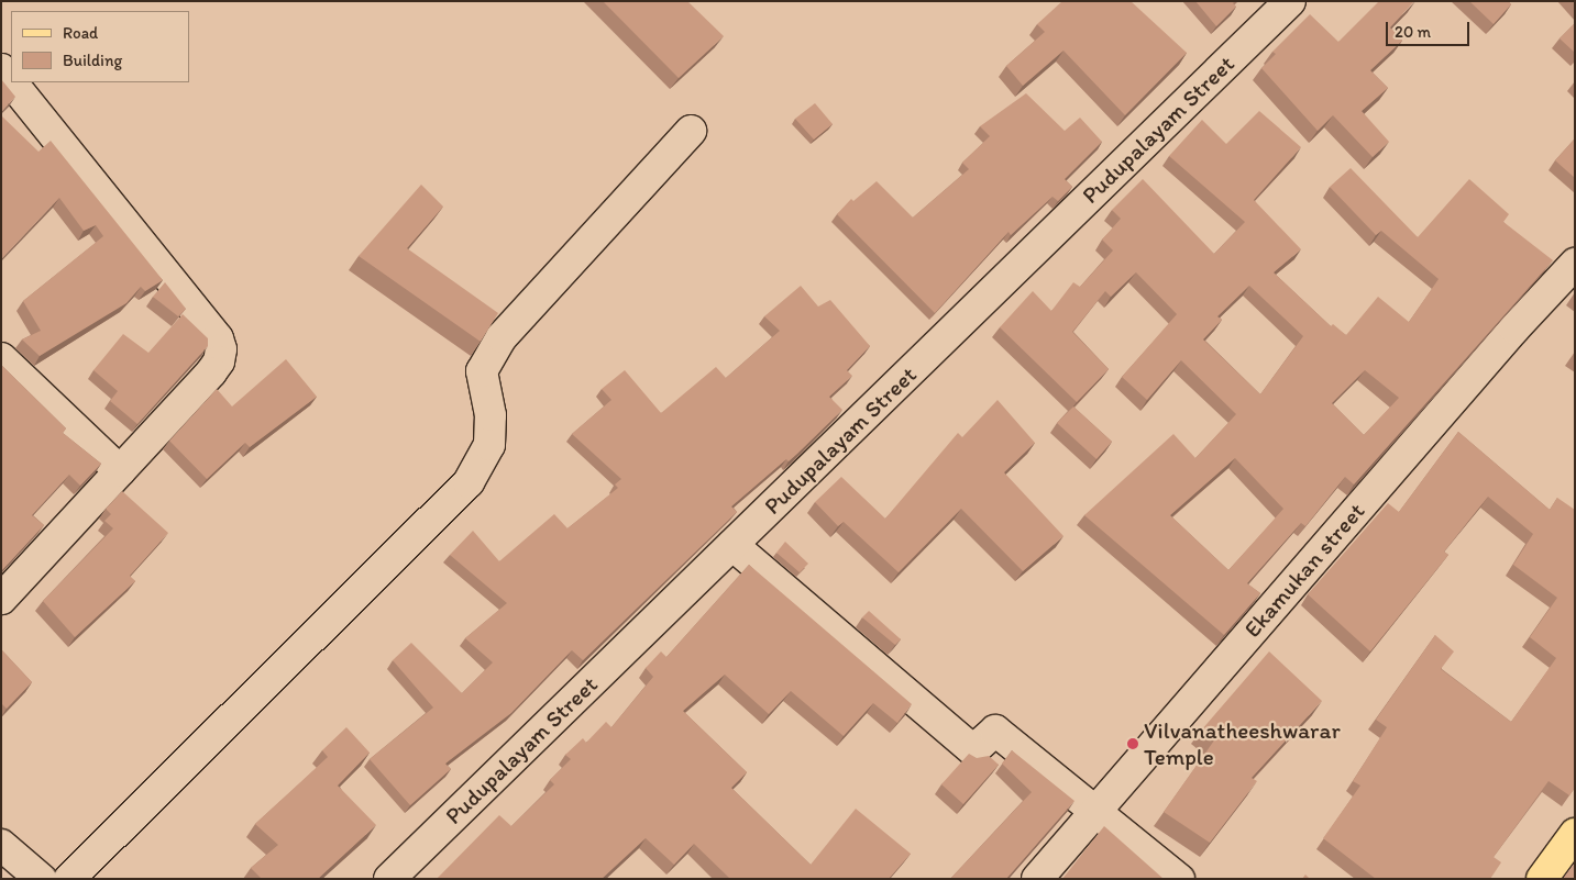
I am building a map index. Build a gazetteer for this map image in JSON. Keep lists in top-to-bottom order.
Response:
{
  "streets": {
    "street": ["Pudupalayam Street", "Ekamukan street"]
  },
  "places": ["Vilvanatheeshwarar Temple"],
  "legend": ["Road", "Building"],
  "scale_bar": "20 m"
}
